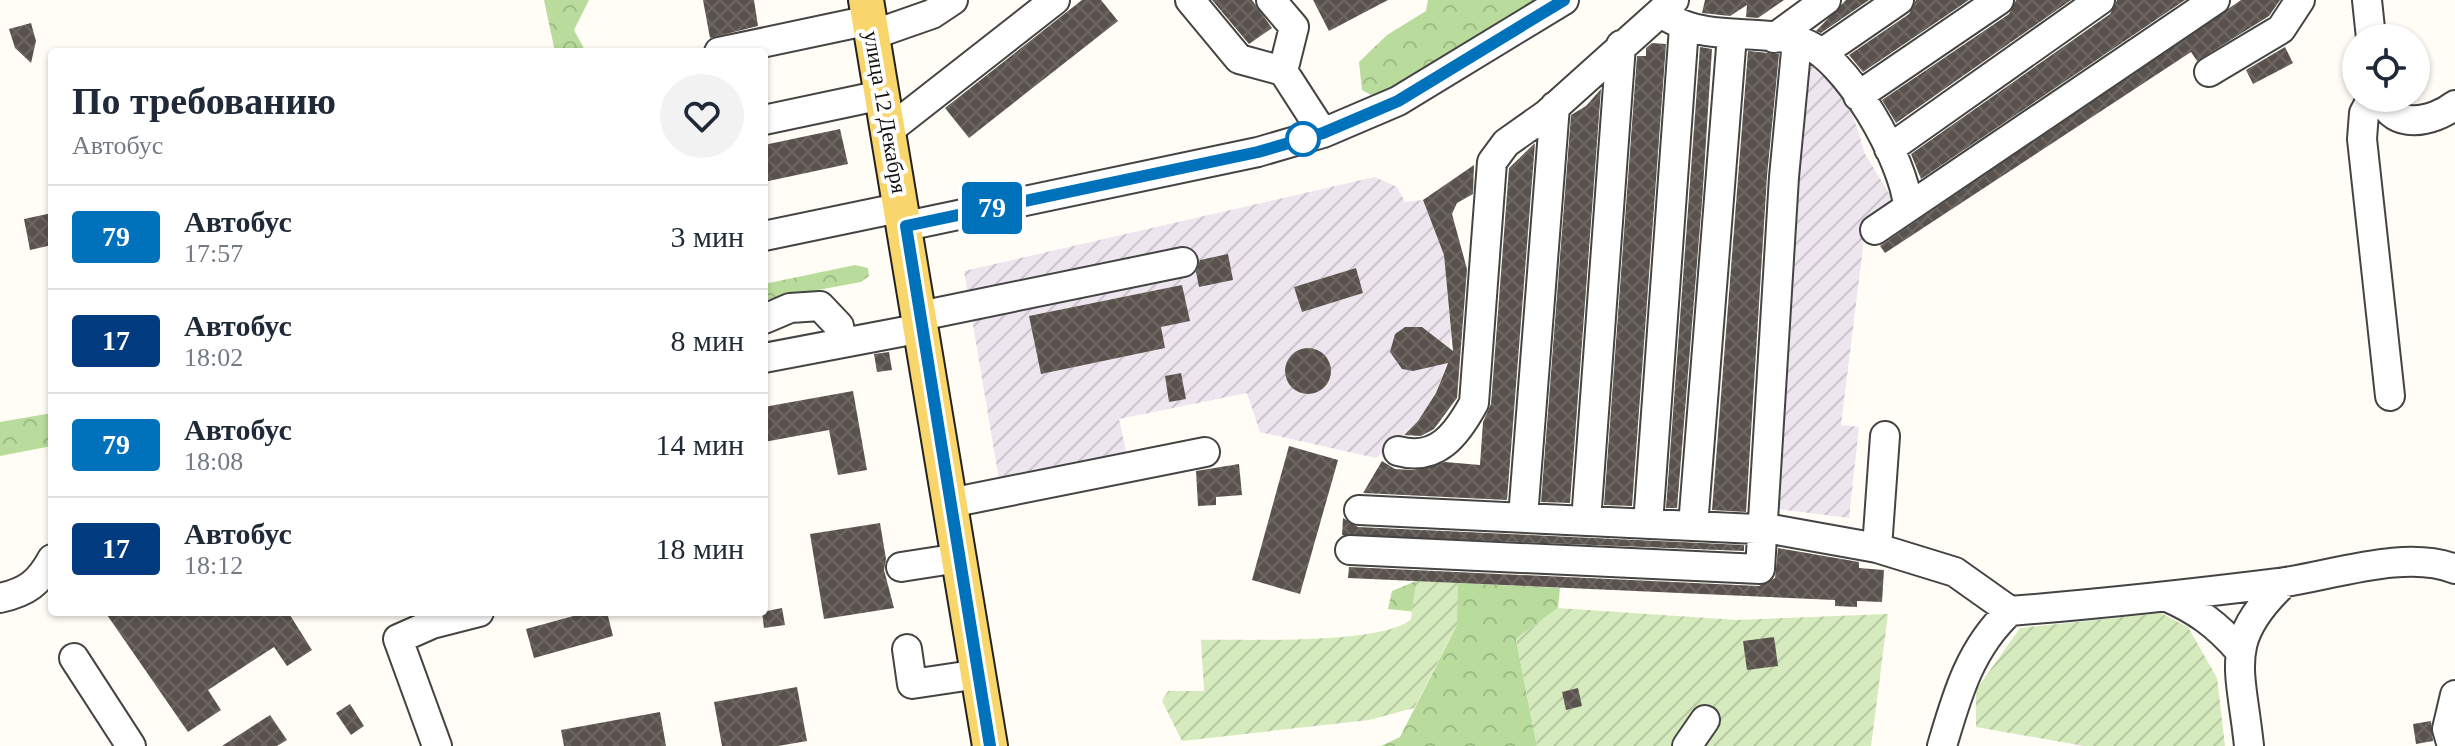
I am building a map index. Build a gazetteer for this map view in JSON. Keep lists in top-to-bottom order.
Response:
{
  "streets": {
    "main road": ["улица 12 Декабря"]
  },
  "lines": ["bus line 79"],
  "page": {
    "on_map": "79",
    "heading": ["По требованию", "Автобус"],
    "list": [
      {
        "mark": "79",
        "name": "Автобус",
        "note": "17:57",
        "value": "3 мин"
      },
      {
        "mark": "17",
        "name": "Автобус",
        "note": "18:02",
        "value": "8 мин"
      },
      {
        "mark": "79",
        "name": "Автобус",
        "note": "18:08",
        "value": "14 мин"
      },
      {
        "mark": "17",
        "name": "Автобус",
        "note": "18:12",
        "value": "18 мин"
      }
    ]
  }
}
